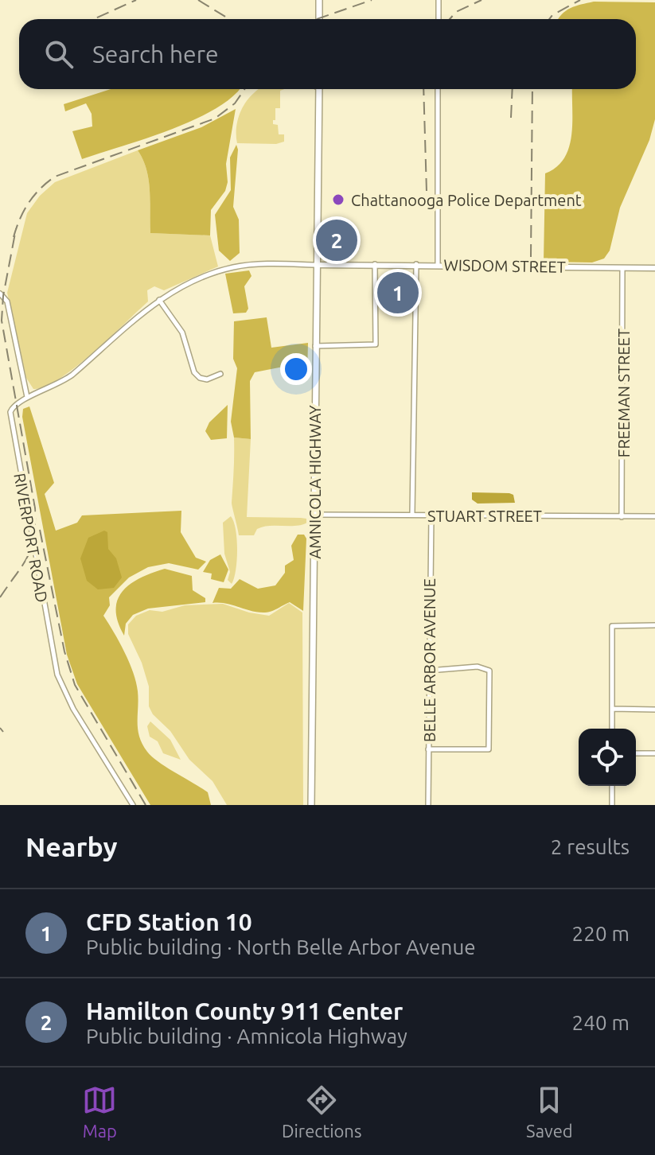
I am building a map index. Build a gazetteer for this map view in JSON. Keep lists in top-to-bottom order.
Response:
{
  "streets": {
    "main road": ["AMNICOLA HIGHWAY"],
    "street": [
      "WISDOM STREET",
      "FREEMAN STREET",
      "STUART STREET",
      "RIVERPORT ROAD",
      "BELLE ARBOR AVENUE"
    ]
  },
  "crossings": [
    ["WISDOM STREET", "FREEMAN STREET"],
    ["WISDOM STREET", "AMNICOLA HIGHWAY"],
    ["FREEMAN STREET", "STUART STREET"],
    ["AMNICOLA HIGHWAY", "STUART STREET"],
    ["STUART STREET", "BELLE ARBOR AVENUE"]
  ],
  "places": ["Chattanooga Police Department"],
  "page": {
    "search": "Search here",
    "pins": ["2", "1"],
    "heading": ["Nearby", "2 results"],
    "list": [
      {
        "mark": "1",
        "name": "CFD Station 10",
        "note": "Public building · North Belle Arbor Avenue",
        "value": "220 m"
      },
      {
        "mark": "2",
        "name": "Hamilton County 911 Center",
        "note": "Public building · Amnicola Highway",
        "value": "240 m"
      }
    ],
    "nav": ["Map", "Directions", "Saved"]
  }
}
